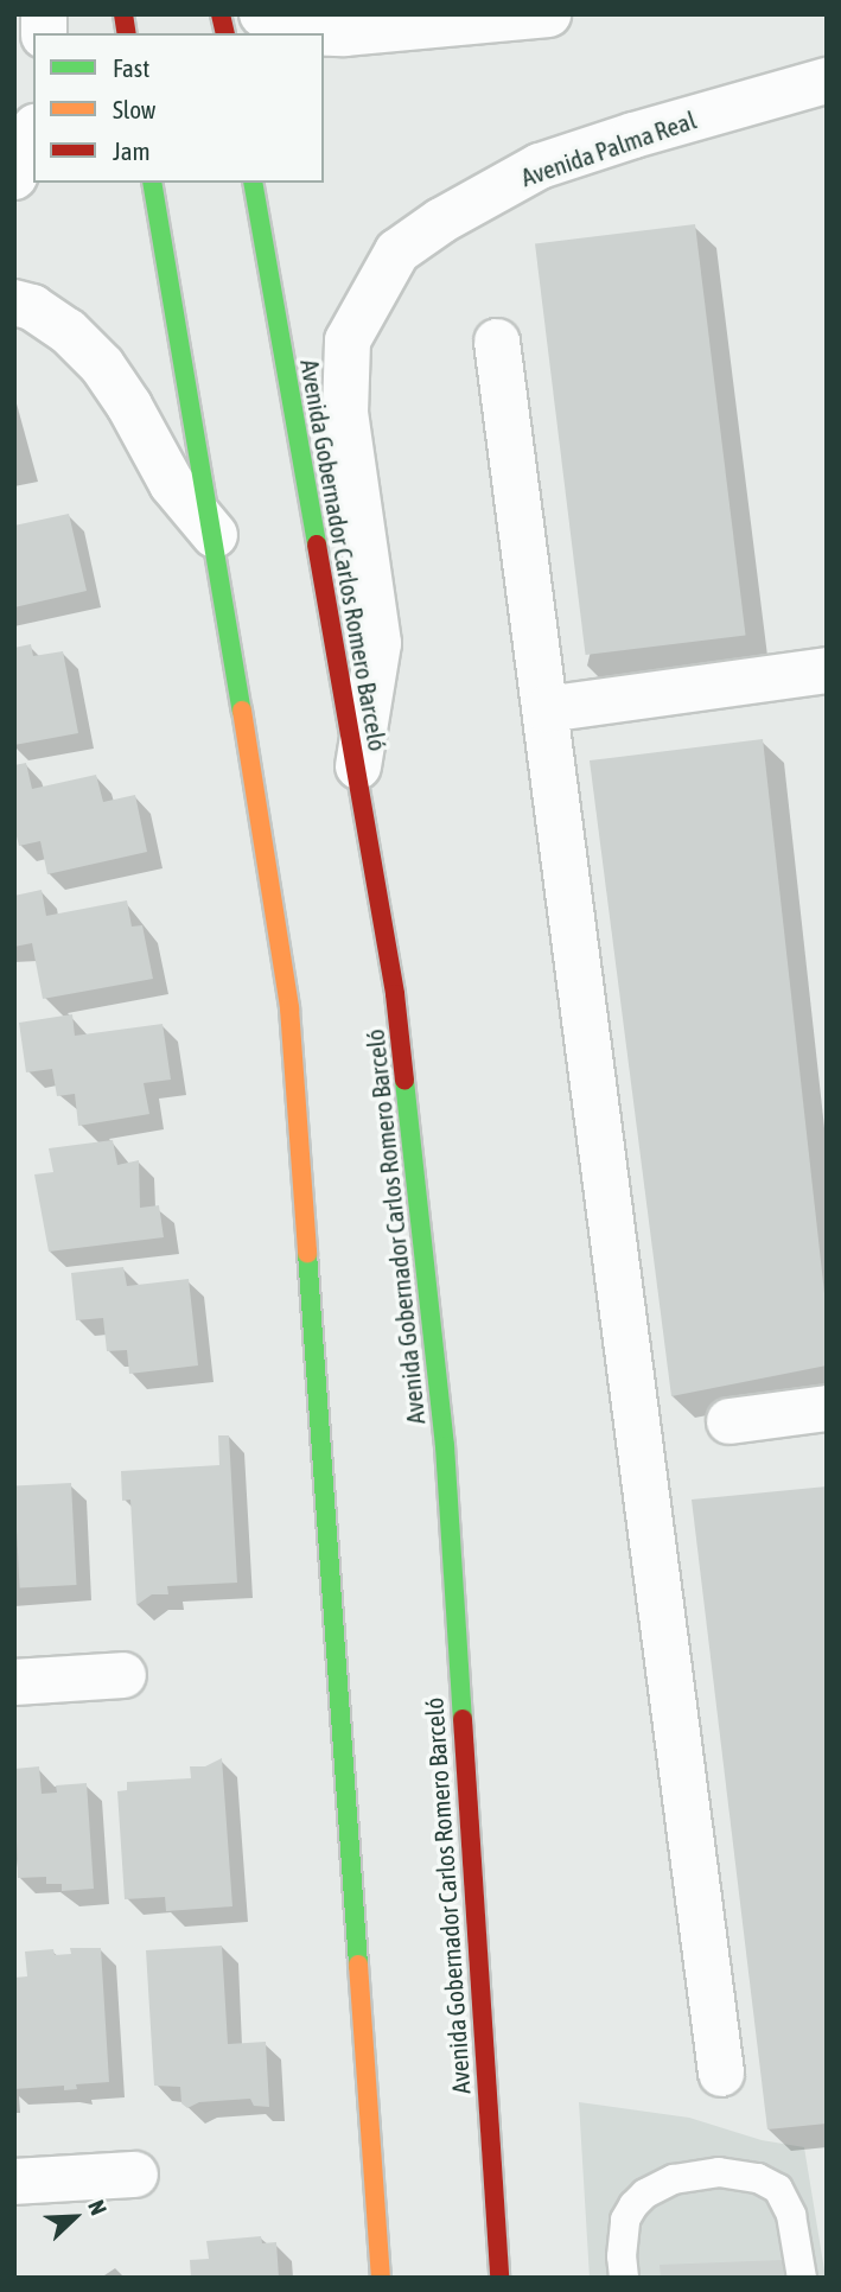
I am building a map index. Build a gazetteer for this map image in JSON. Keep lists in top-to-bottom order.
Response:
{
  "streets": {
    "main road": ["Avenida Gobernador Carlos Romero Barceló"],
    "street": ["Avenida Palma Real"]
  },
  "crossings": [
    ["Avenida Palma Real", "Avenida Gobernador Carlos Romero Barceló"]
  ],
  "legend": ["Fast", "Slow", "Jam"],
  "north": "top right"
}
